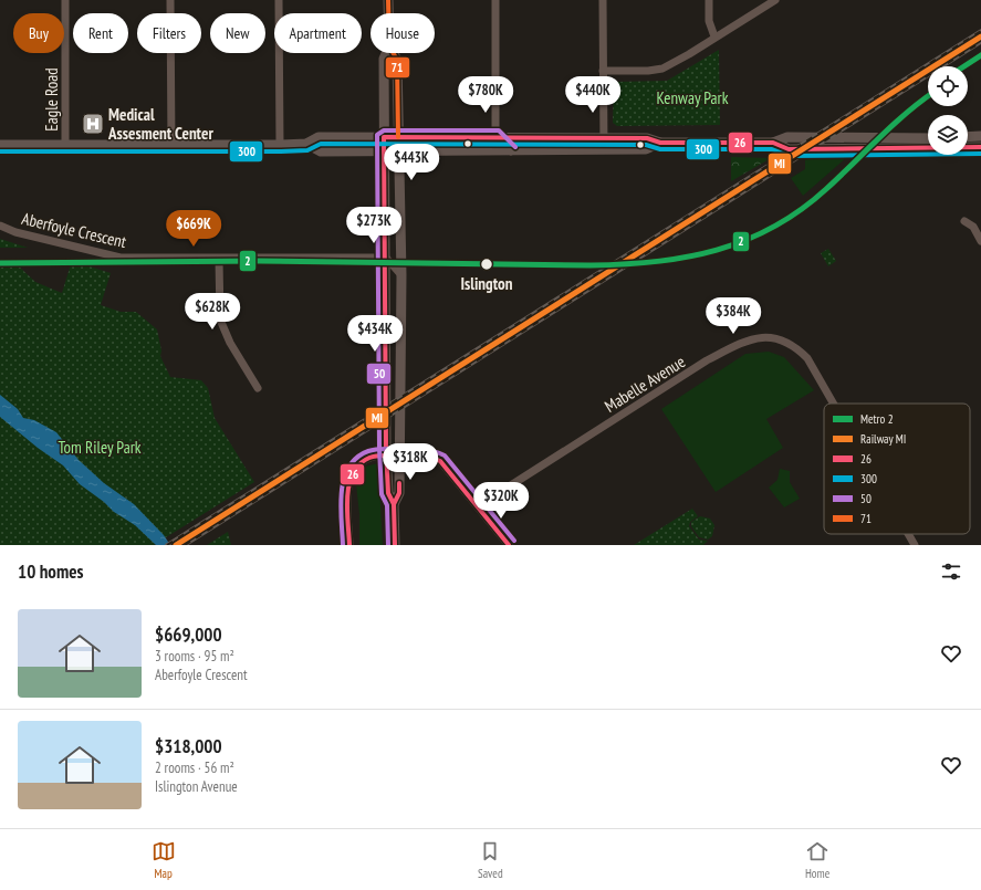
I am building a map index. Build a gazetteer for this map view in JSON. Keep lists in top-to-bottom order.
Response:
{
  "streets": {
    "street": ["Eagle Road", "Aberfoyle Crescent", "Mabelle Avenue"]
  },
  "parks": ["Kenway Park", "Tom Riley Park"],
  "places": {
    "hospital": ["Medical Assesment Center"],
    "other": ["Islington"]
  },
  "lines": [
    "transit line 71",
    "rail line MI",
    "metro line 2",
    "transit line 50",
    "transit line 26",
    "transit line 300"
  ],
  "legend": [
    "Metro 2",
    "Railway MI",
    "26",
    "300",
    "50",
    "71"
  ],
  "page": {
    "chip": [
      "Buy",
      "Rent",
      "Filters",
      "New",
      "Apartment",
      "House"
    ],
    "price": [
      "$780K",
      "$440K",
      "$443K",
      "$273K",
      "$669K",
      "$628K",
      "$384K",
      "$434K",
      "$318K",
      "$320K"
    ],
    "heading": "10 homes",
    "list": [
      {
        "name": "$669,000",
        "note": "3 rooms · 95 m² · Aberfoyle Crescent"
      },
      {
        "name": "$318,000",
        "note": "2 rooms · 56 m² · Islington Avenue"
      }
    ],
    "tabs": ["Map", "Saved", "Home"]
  }
}
